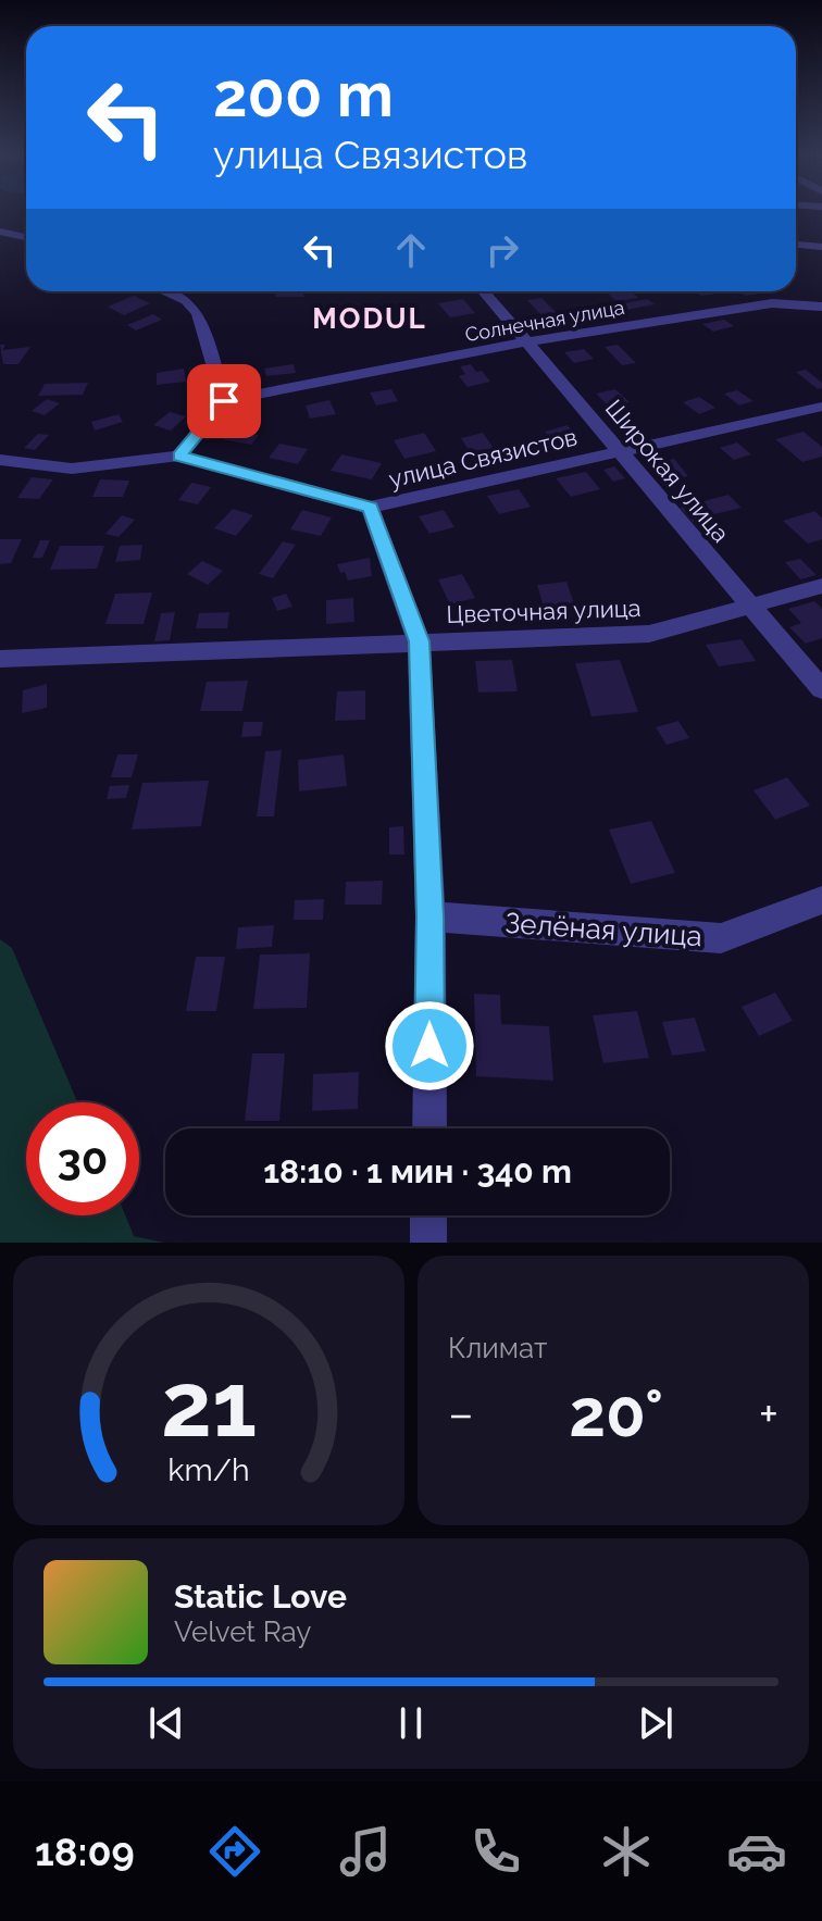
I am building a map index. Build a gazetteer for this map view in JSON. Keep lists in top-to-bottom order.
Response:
{
  "streets": {
    "street": [
      "Солнечная улица",
      "улица Связистов",
      "Широкая улица",
      "Цветочная улица",
      "Зелёная улица"
    ]
  },
  "crossings": [
    ["Солнечная улица", "Широкая улица"],
    ["улица Связистов", "Широкая улица"],
    ["Широкая улица", "Цветочная улица"]
  ],
  "districts": ["MODUL"],
  "page": {
    "turn": ["200 m", "улица Связистов"],
    "limit": "30",
    "trip": "18:10 · 1 мин · 340 m",
    "tile": "Климат",
    "heat": ["−", "20°", "+"],
    "song": ["Static Love", "Velvet Ray"],
    "tabs": "18:09",
    "gauge": ["21", "km/h"]
  }
}
